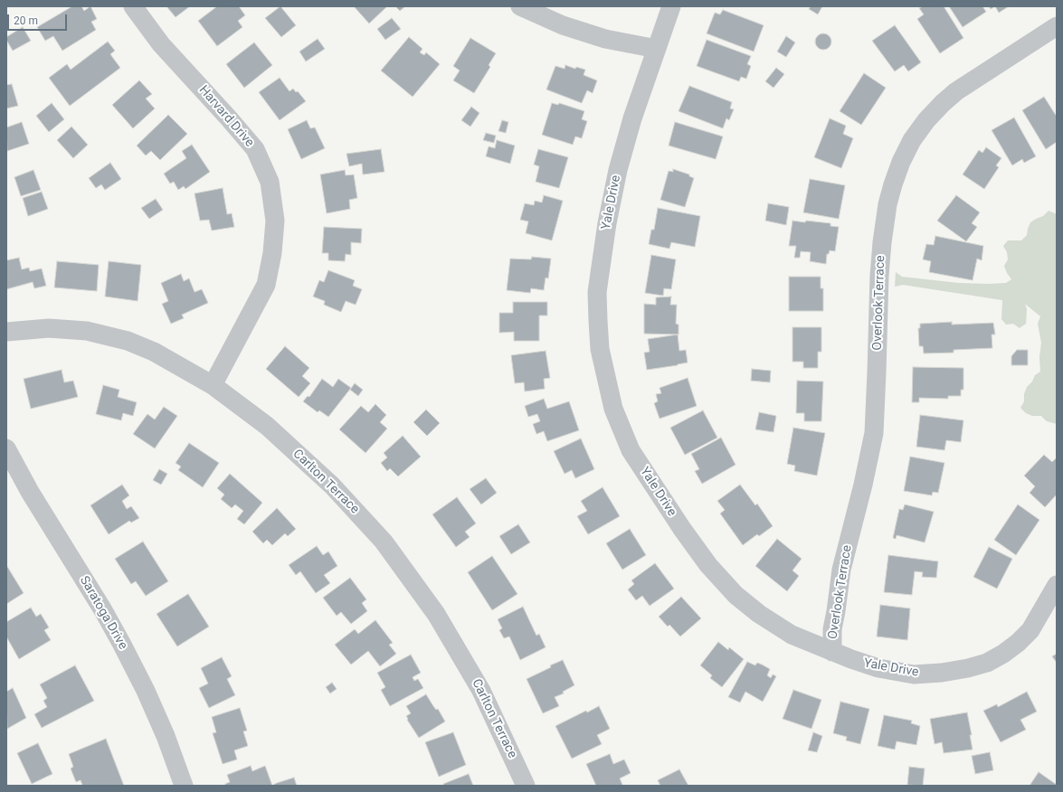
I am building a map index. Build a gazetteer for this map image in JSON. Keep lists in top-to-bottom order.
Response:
{
  "streets": {
    "street": [
      "Harvard Drive",
      "Yale Drive",
      "Overlook Terrace",
      "Carlton Terrace",
      "Saratoga Drive"
    ]
  },
  "crossings": [
    ["Harvard Drive", "Carlton Terrace"],
    ["Yale Drive", "Overlook Terrace"]
  ],
  "scale_bar": "20 m"
}
